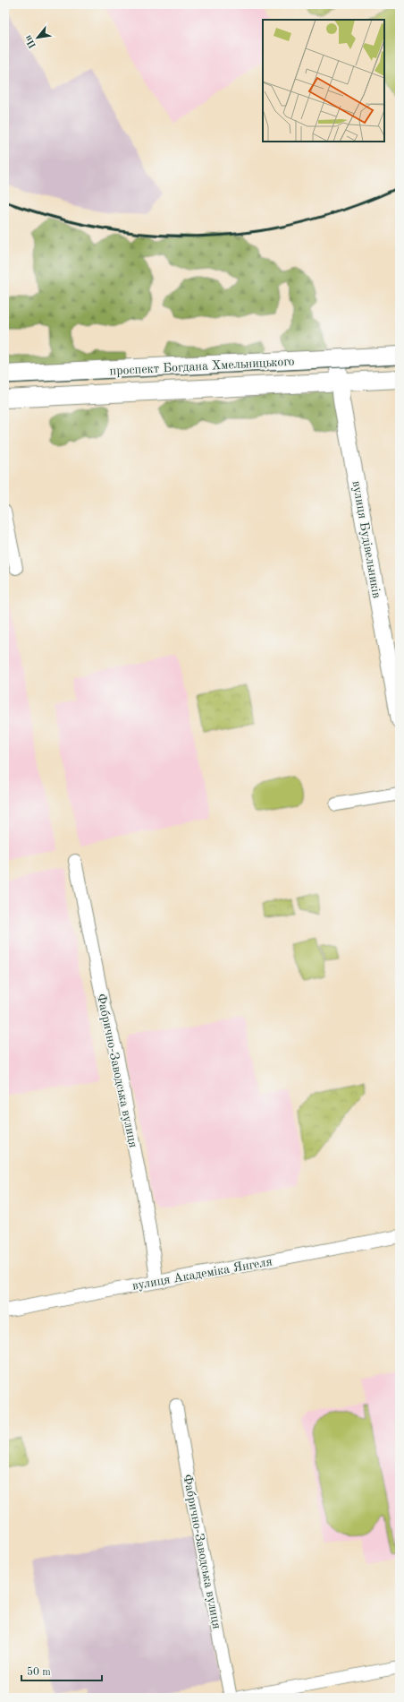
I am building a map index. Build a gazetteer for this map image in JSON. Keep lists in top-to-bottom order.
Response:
{
  "streets": {
    "main road": ["проспект Богдана Хмельницького"],
    "street": ["вулиця Будівельників", "Фабрично-Заводська вулиця", "вулиця Академіка Янгеля"]
  },
  "crossings": [
    ["проспект Богдана Хмельницького", "вулиця Будівельників"],
    ["Фабрично-Заводська вулиця", "вулиця Академіка Янгеля"]
  ],
  "scale_bar": "50 m",
  "north": "bottom left"
}
